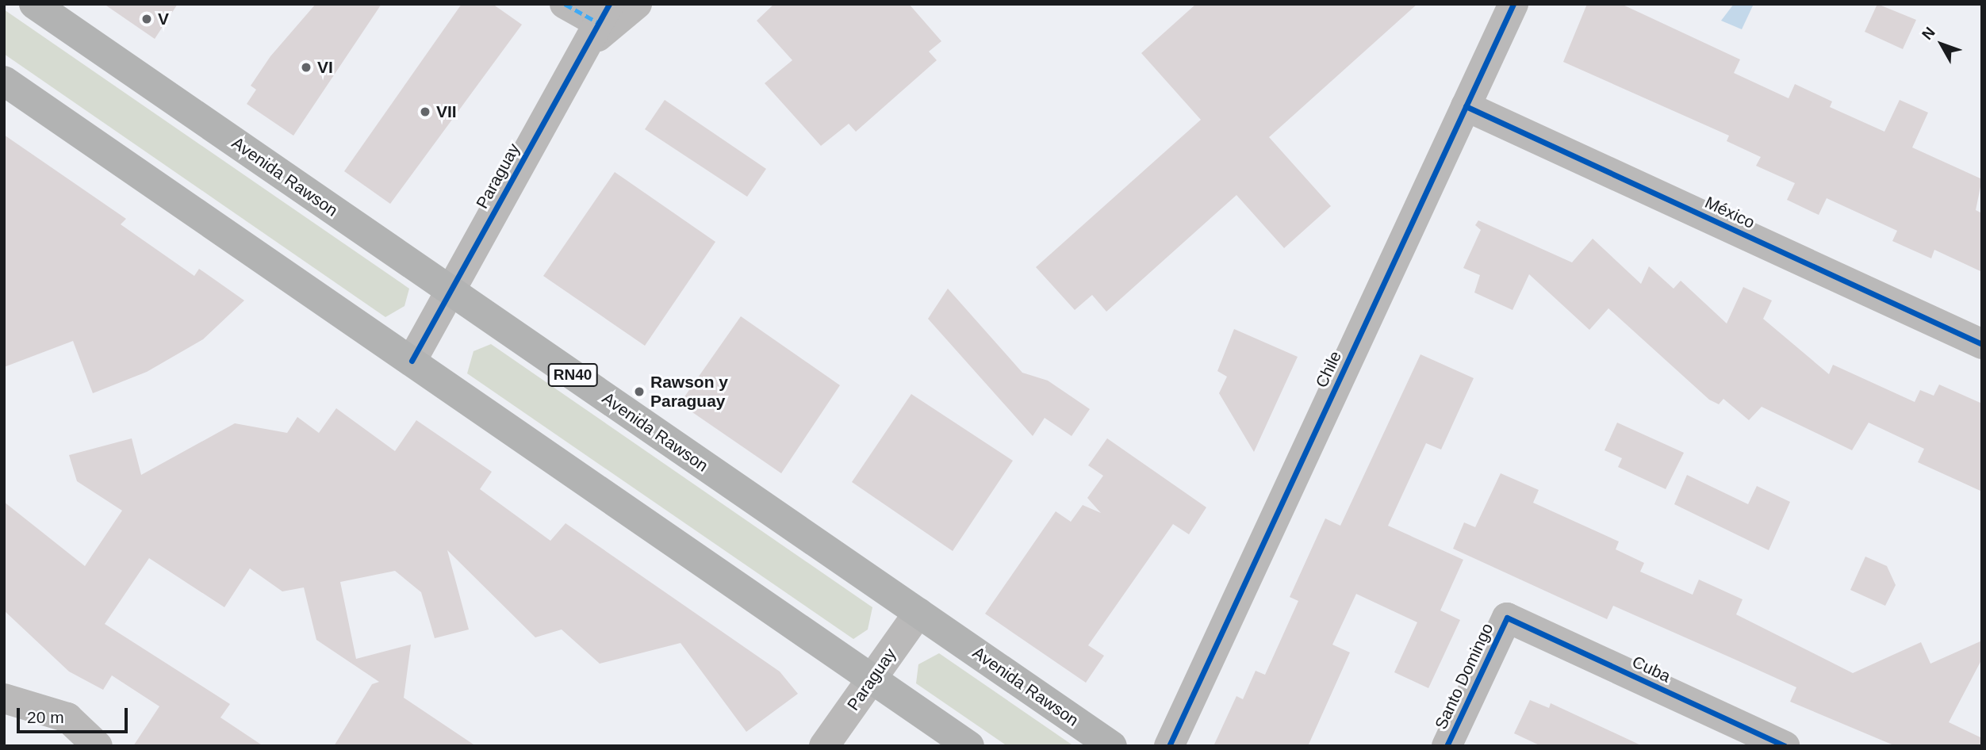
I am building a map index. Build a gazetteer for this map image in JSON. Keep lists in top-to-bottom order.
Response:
{
  "streets": {
    "main road": ["Avenida Rawson", "RN40"],
    "street": [
      "Paraguay",
      "México",
      "Chile",
      "Cuba",
      "Santo Domingo"
    ]
  },
  "crossings": [
    ["Paraguay", "Avenida Rawson"],
    ["México", "Chile"],
    ["Cuba", "Santo Domingo"]
  ],
  "places": [
    "V",
    "VI",
    "VII",
    "Rawson y Paraguay"
  ],
  "scale_bar": "20 m",
  "north": "top left"
}
